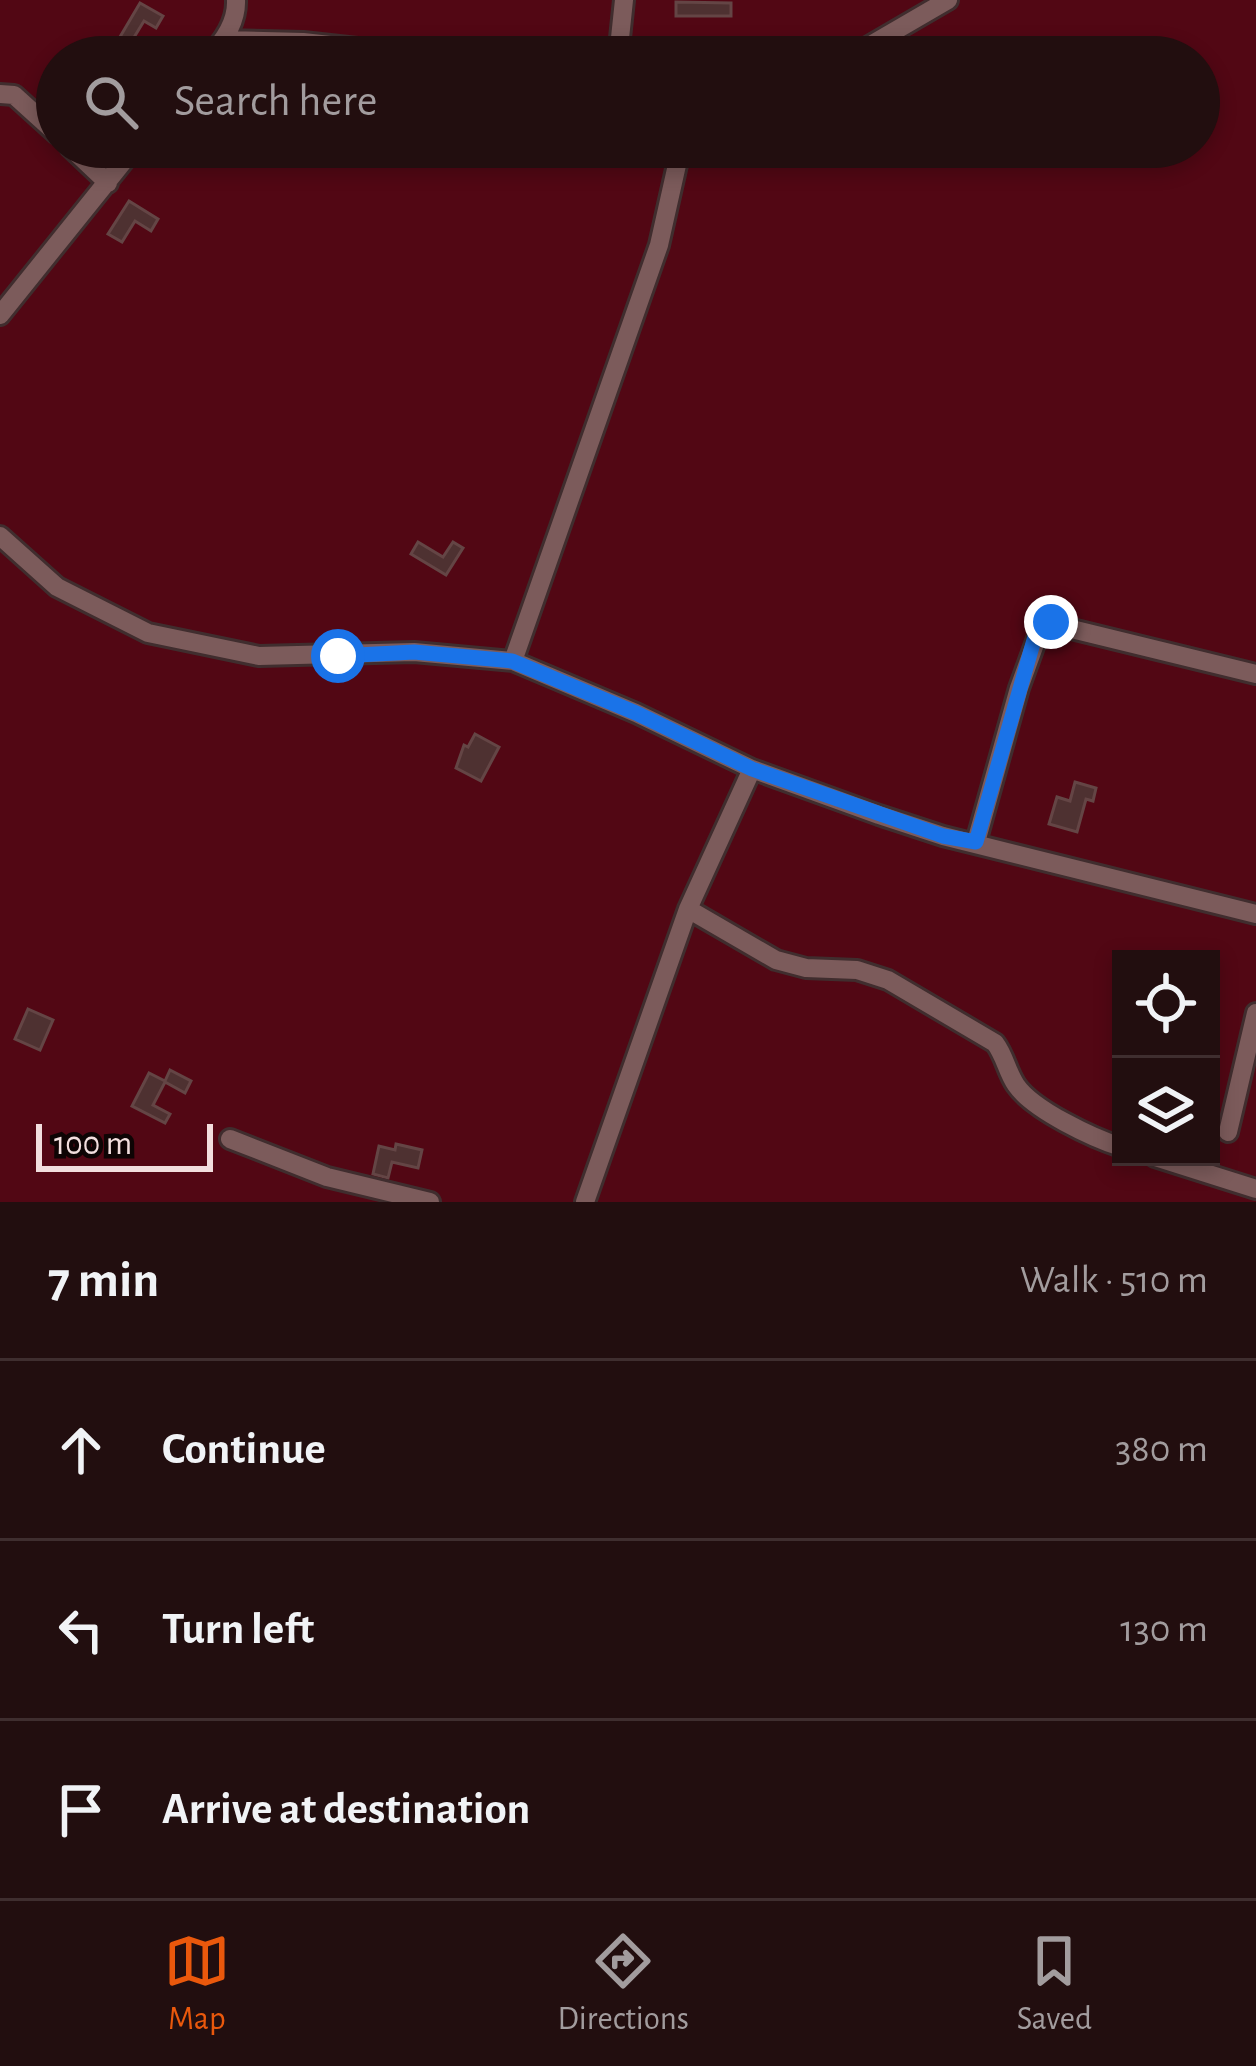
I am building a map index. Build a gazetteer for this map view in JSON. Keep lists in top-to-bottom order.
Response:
{
  "scale_bar": "100 m",
  "page": {
    "search": "Search here",
    "scale": "100 m",
    "heading": ["7 min", "Walk · 510 m"],
    "list": [
      ["Continue", "380 m"],
      ["Turn left", "130 m"],
      "Arrive at destination"
    ],
    "nav": ["Map", "Directions", "Saved"]
  }
}
